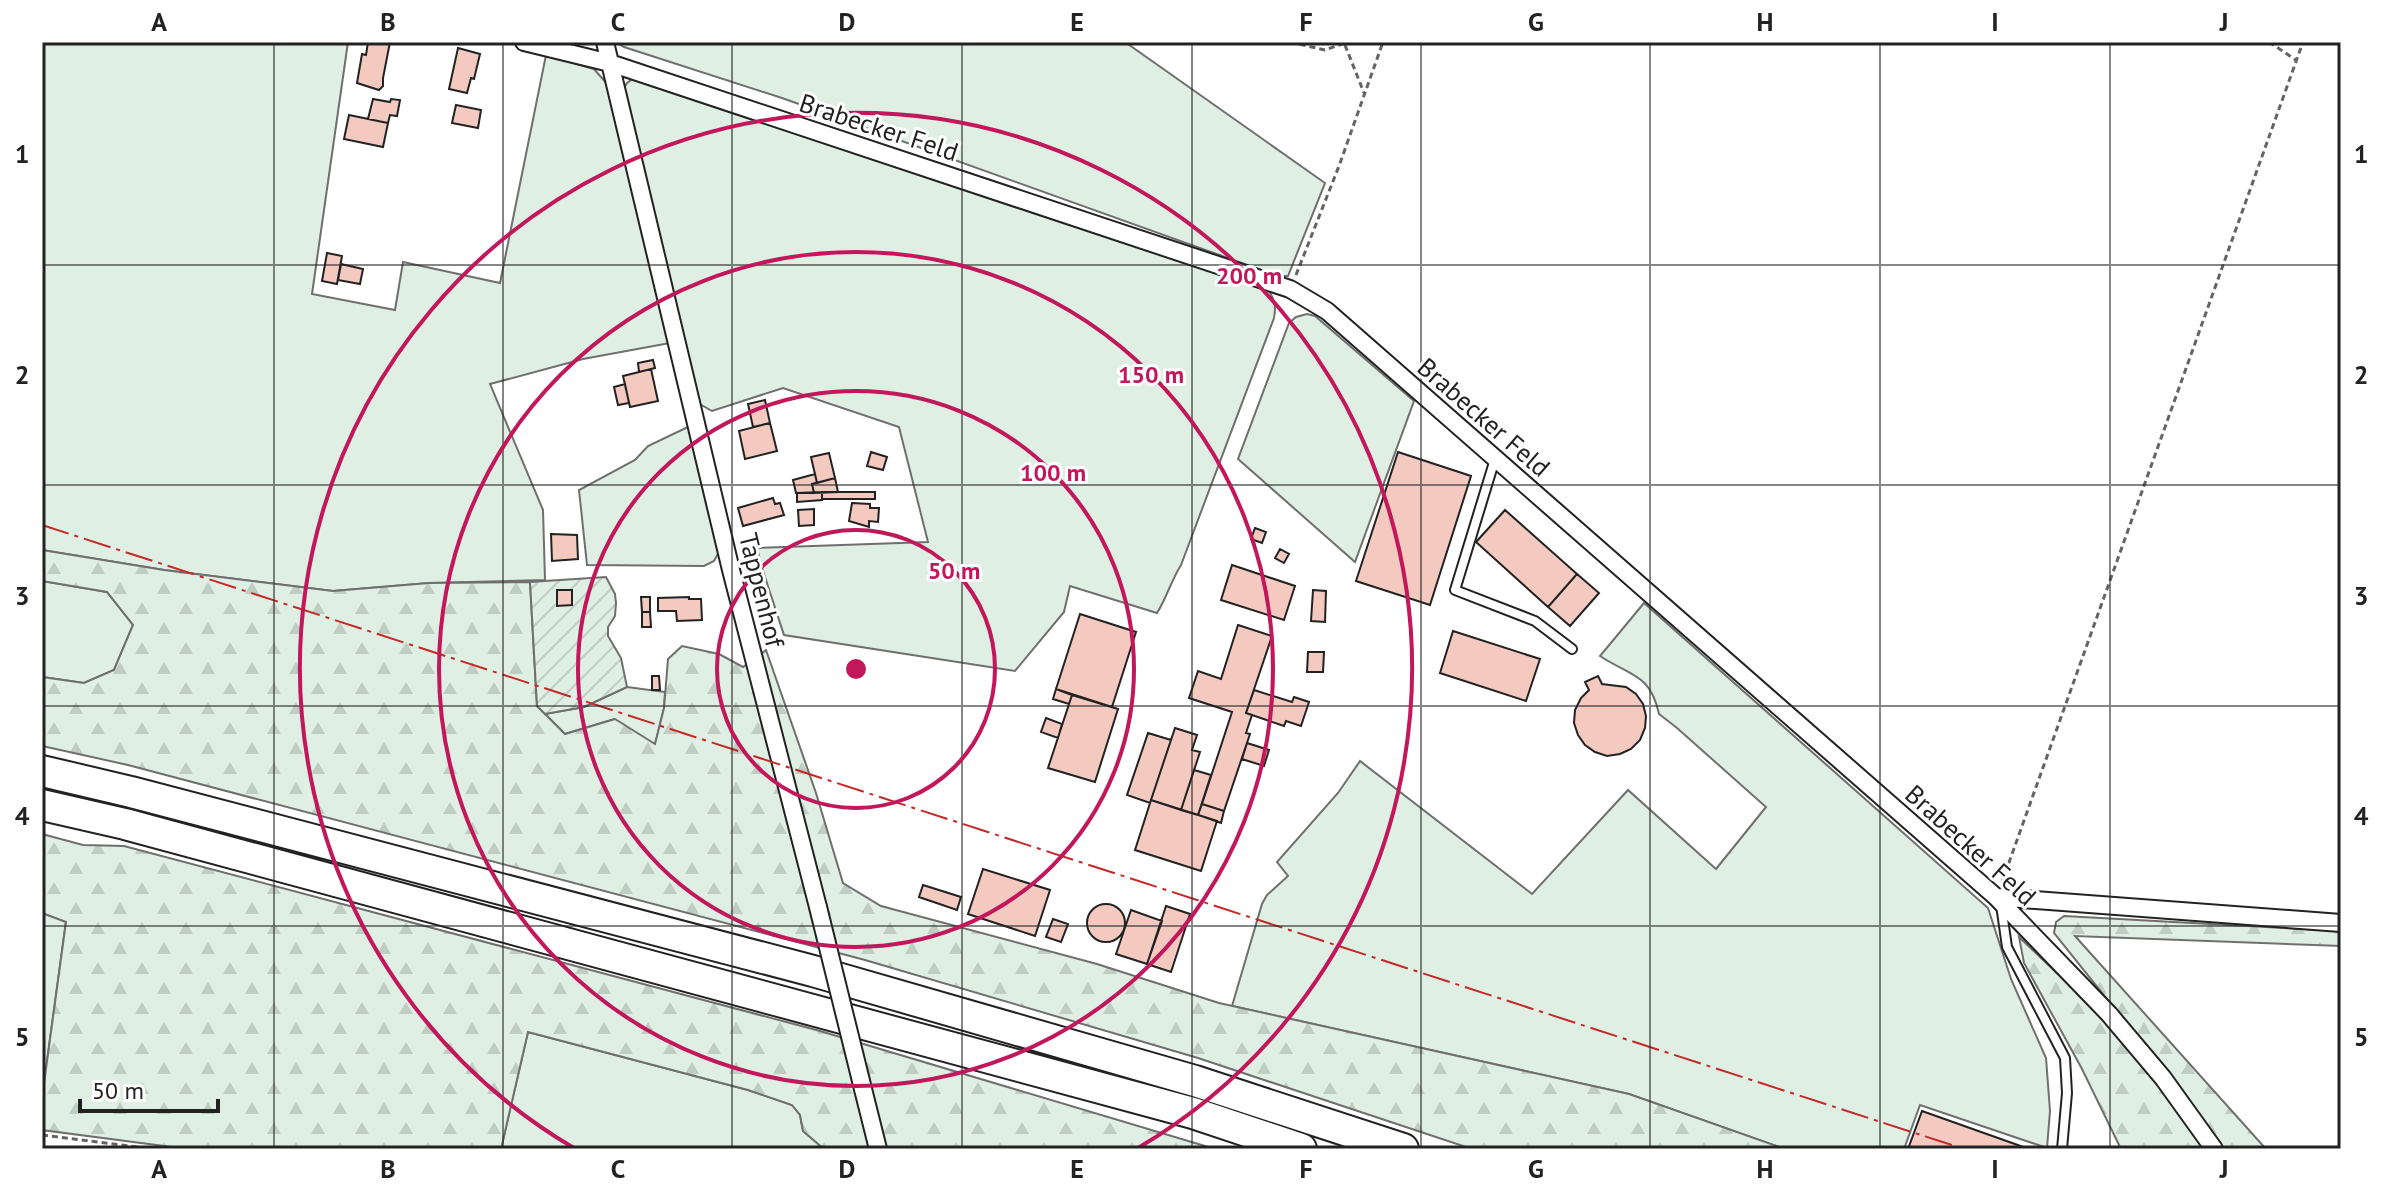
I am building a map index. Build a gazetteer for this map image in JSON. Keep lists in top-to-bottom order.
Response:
{
  "streets": {
    "street": ["Brabecker Feld", "Tappenhof"]
  },
  "crossings": [
    ["Brabecker Feld", "Tappenhof"]
  ],
  "scale_bar": "50 m",
  "grid": {
    "columns": [
      "A",
      "B",
      "C",
      "D",
      "E",
      "F",
      "G",
      "H",
      "I",
      "J"
    ],
    "rows": [
      "1",
      "2",
      "3",
      "4",
      "5"
    ]
  },
  "rings": [
    "200 m",
    "150 m",
    "100 m",
    "50 m"
  ]
}
